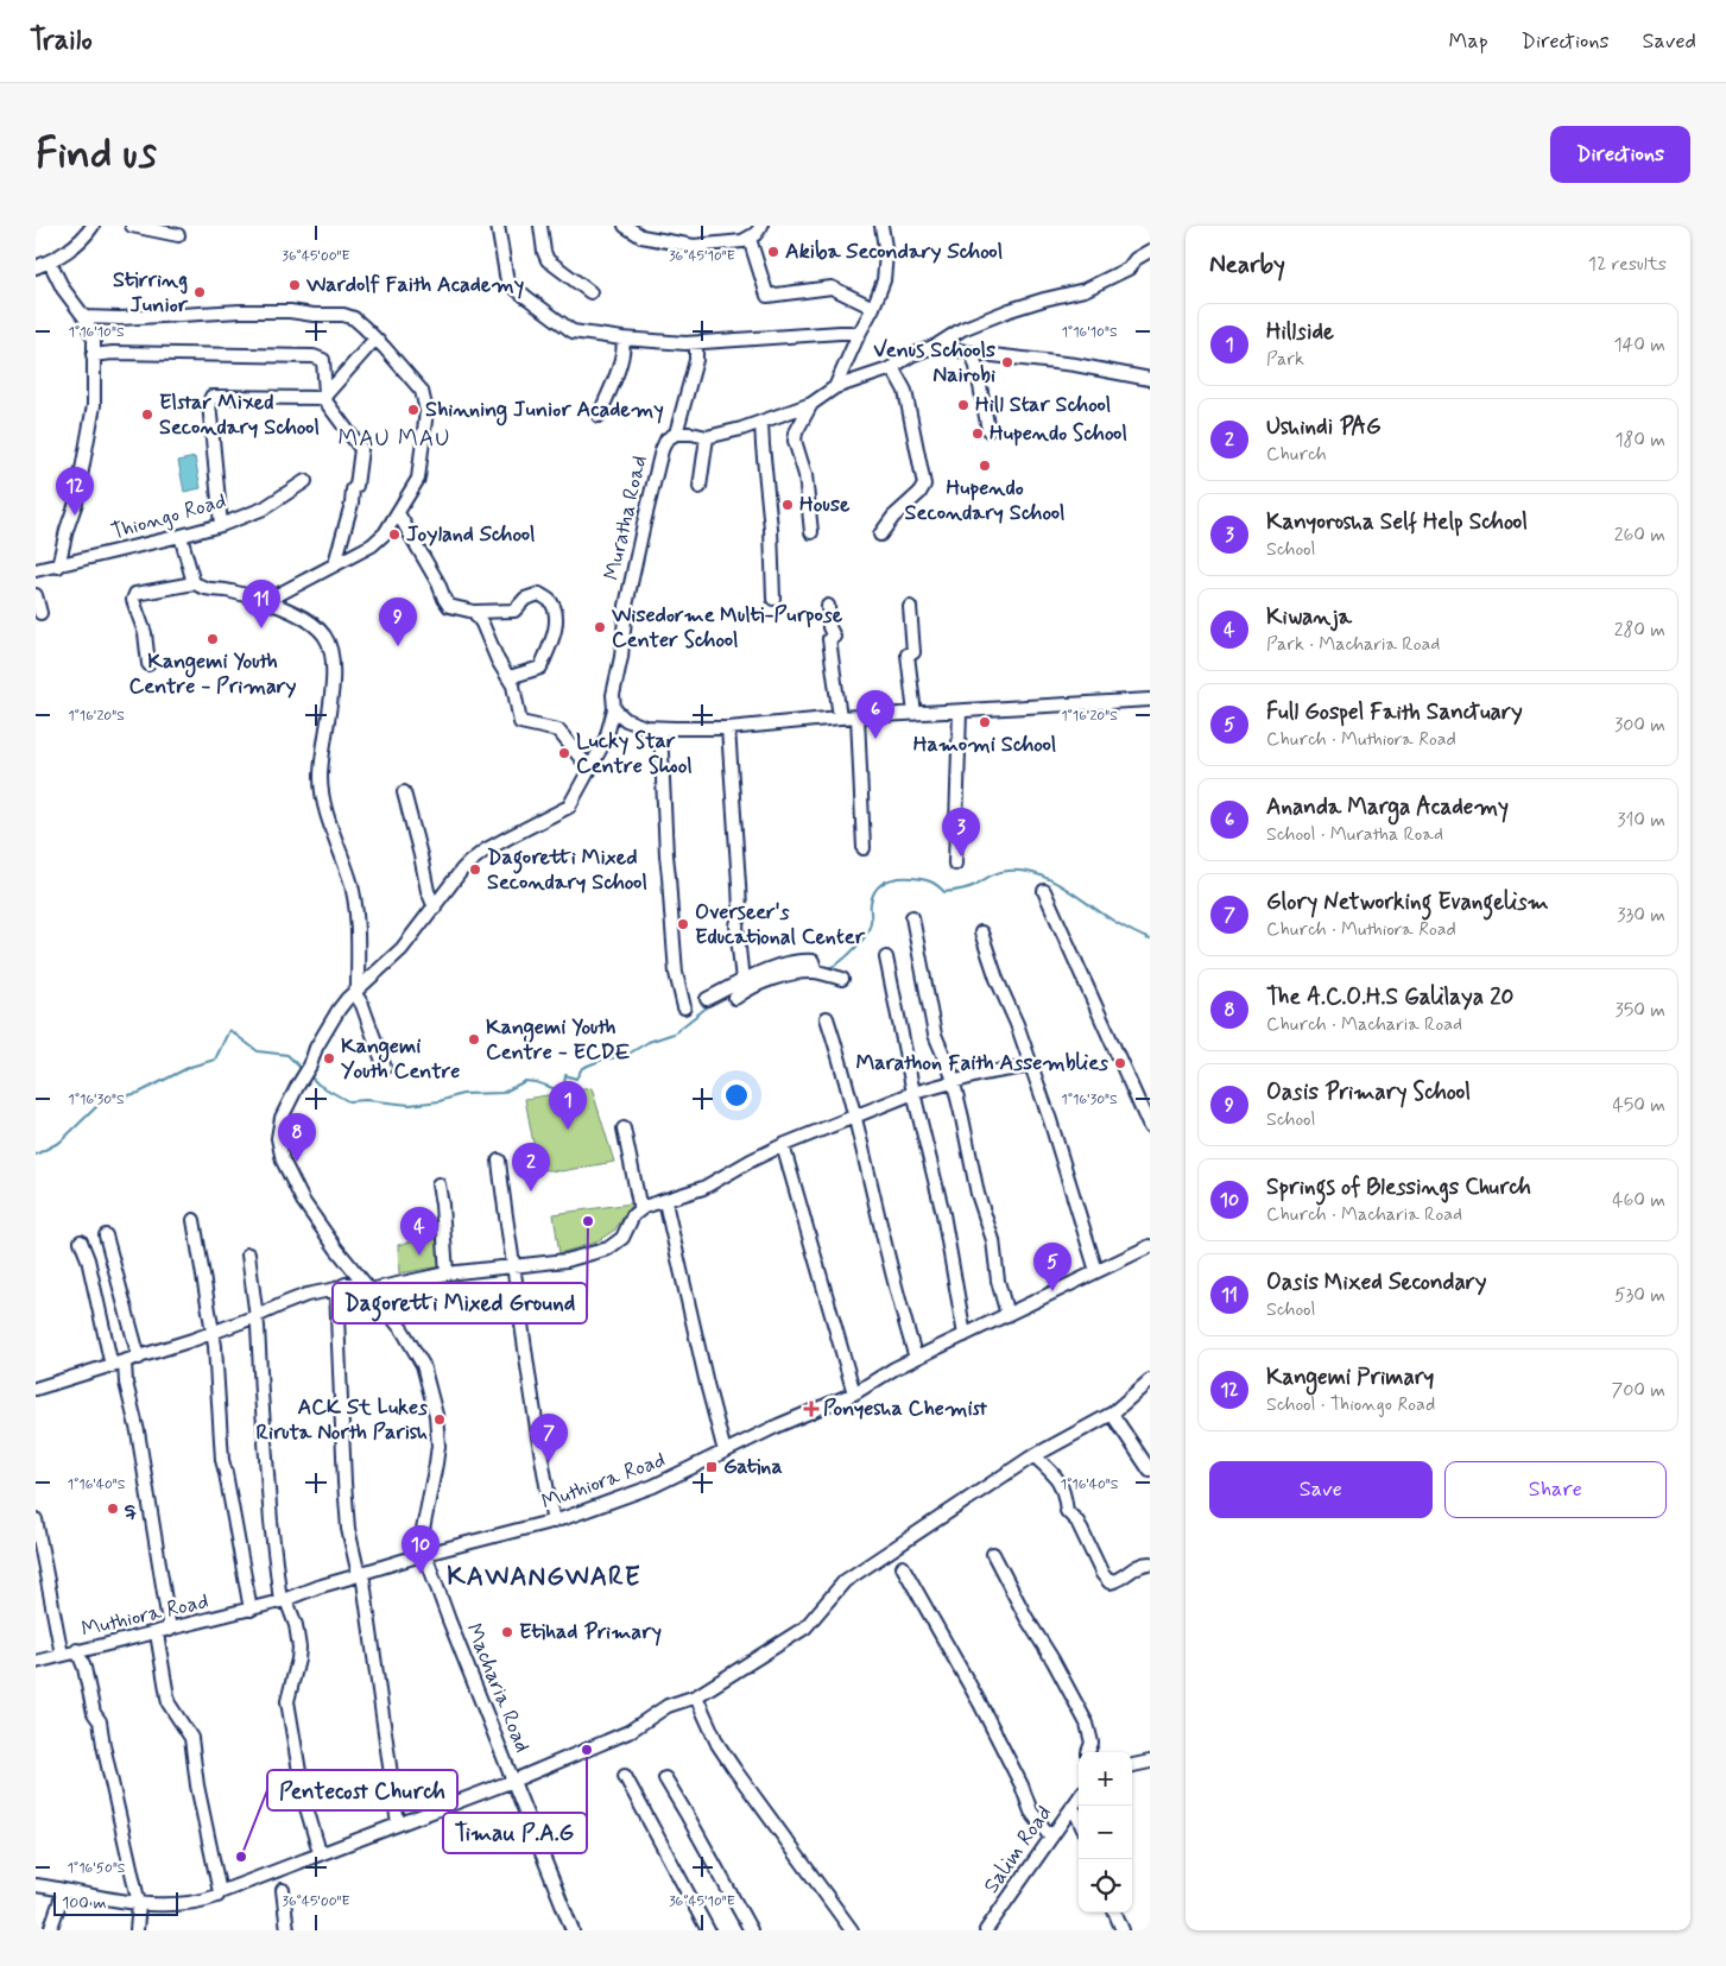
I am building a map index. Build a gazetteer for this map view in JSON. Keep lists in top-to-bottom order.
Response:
{
  "streets": {
    "street": [
      "Thiongo Road",
      "Muratha Road",
      "Muthiora Road",
      "Macharia Road",
      "Salim Road"
    ]
  },
  "crossings": [
    ["Muratha Road", "Macharia Road"],
    ["Muthiora Road", "Macharia Road"]
  ],
  "districts": ["MAU MAU", "KAWANGWARE"],
  "places": {
    "other": [
      "Akiba Secondary School",
      "Wardolf Faith Academy",
      "Stirring Junior",
      "Venus Schools Nairobi",
      "Hill Star School",
      "Shinning Junior Academy",
      "Elstar Mixed Secondary School",
      "Hupendo School",
      "Hupendo Secondary School",
      "House",
      "Joyland School",
      "Wisedorme Multi-Purpose Center School",
      "Kangemi Youth Centre - Primary",
      "Hamomi School",
      "Lucky Star Centre Shool",
      "Dagoretti Mixed Secondary School",
      "Overseer's Educational Center",
      "Kangemi Youth Centre - ECDE",
      "Kangemi Youth Centre",
      "Marathon Faith Assemblies",
      "Dagoretti Mixed Ground",
      "ACK St Lukes Riruta North Parish",
      "q",
      "Etihad Primary",
      "Timau P.A.G",
      "Pentecost Church"
    ],
    "health": ["Ponyesha Chemist"],
    "transit": ["Gatina"]
  },
  "scale_bar": "100 m",
  "page": {
    "header": "Trailo",
    "nav": ["Map", "Directions", "Saved"],
    "buttons": [
      "Directions",
      ["Save", "Share"]
    ],
    "title": "Find us",
    "heading": ["Nearby", "12 results"],
    "list": [
      {
        "mark": "1",
        "name": "Hillside",
        "note": "Park",
        "value": "140 m"
      },
      {
        "mark": "2",
        "name": "Ushindi PAG",
        "note": "Church",
        "value": "180 m"
      },
      {
        "mark": "3",
        "name": "Kanyorosha Self Help School",
        "note": "School",
        "value": "260 m"
      },
      {
        "mark": "4",
        "name": "Kiwanja",
        "note": "Park · Macharia Road",
        "value": "280 m"
      },
      {
        "mark": "5",
        "name": "Full Gospel Faith Sanctuary",
        "note": "Church · Muthiora Road",
        "value": "300 m"
      },
      {
        "mark": "6",
        "name": "Ananda Marga Academy",
        "note": "School · Muratha Road",
        "value": "310 m"
      },
      {
        "mark": "7",
        "name": "Glory Networking Evangelism",
        "note": "Church · Muthiora Road",
        "value": "330 m"
      },
      {
        "mark": "8",
        "name": "The A.C.O.H.S Galilaya 20",
        "note": "Church · Macharia Road",
        "value": "350 m"
      },
      {
        "mark": "9",
        "name": "Oasis Primary School",
        "note": "School",
        "value": "450 m"
      },
      {
        "mark": "10",
        "name": "Springs of Blessings Church",
        "note": "Church · Macharia Road",
        "value": "460 m"
      },
      {
        "mark": "11",
        "name": "Oasis Mixed Secondary",
        "note": "School",
        "value": "530 m"
      },
      {
        "mark": "12",
        "name": "Kangemi Primary",
        "note": "School · Thiongo Road",
        "value": "700 m"
      }
    ],
    "pins": [
      "12",
      "11",
      "9",
      "6",
      "3",
      "1",
      "8",
      "2",
      "4",
      "5",
      "7",
      "10"
    ],
    "map_buttons": ["+", "−"],
    "scale": "100 m"
  },
  "coordinates": [
    "36°45'00\"E",
    "36°45'10\"E",
    "1°16'10\"S",
    "1°16'20\"S",
    "1°16'30\"S",
    "1°16'40\"S",
    "1°16'50\"S"
  ]
}
